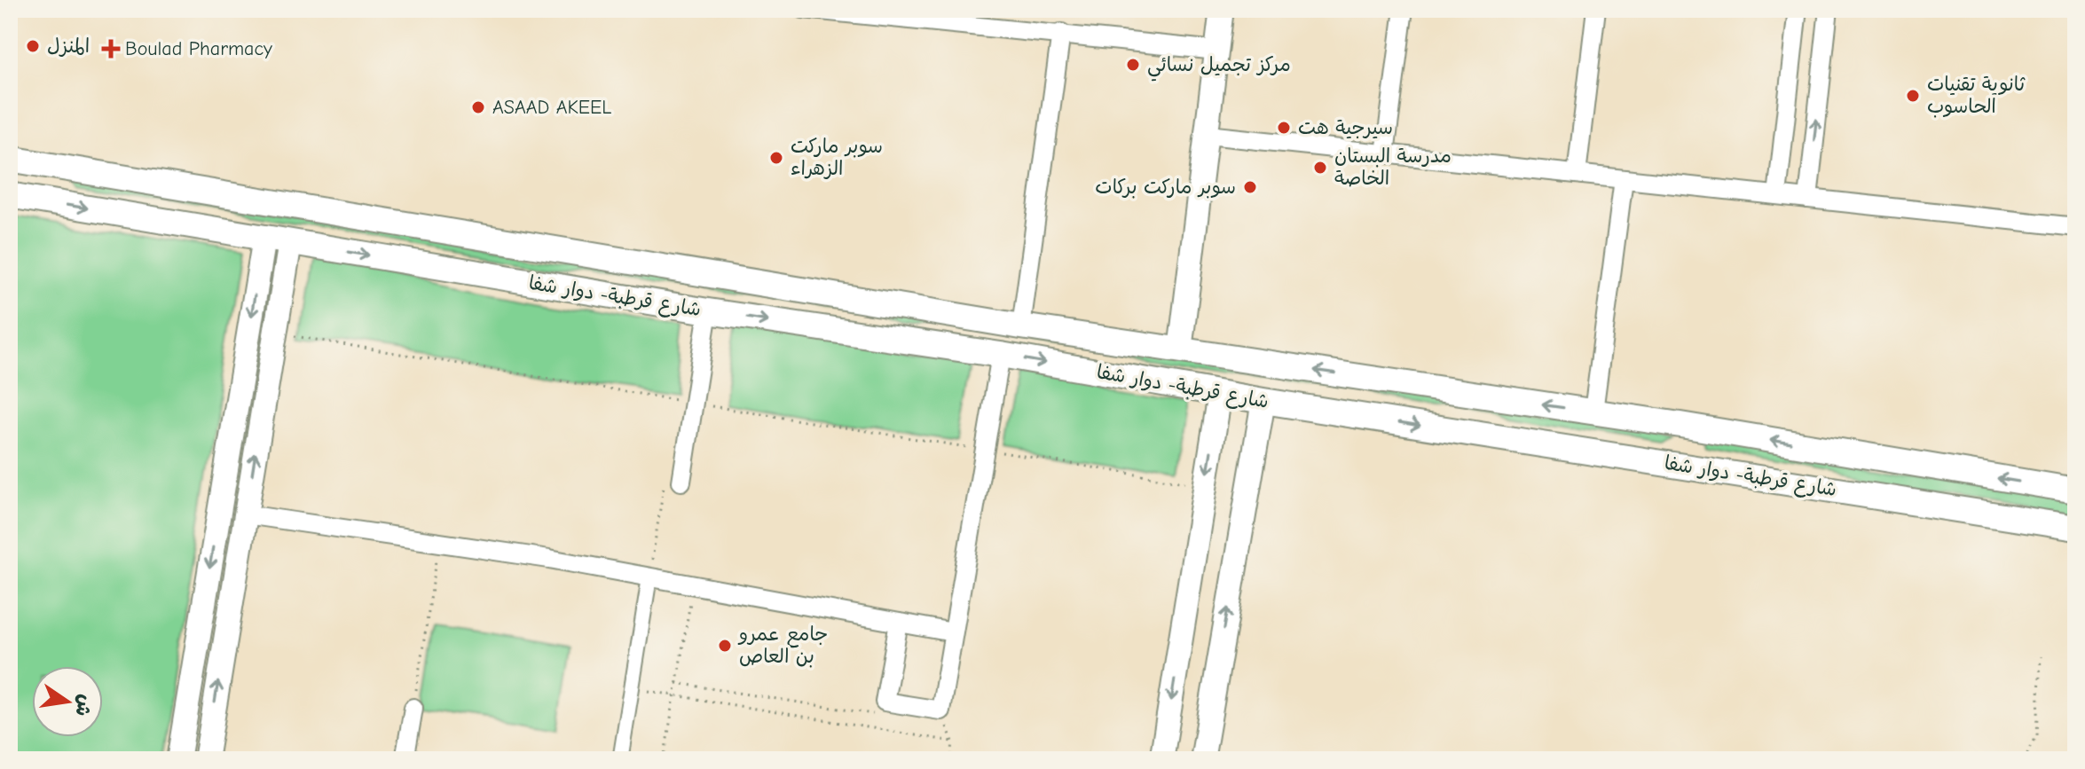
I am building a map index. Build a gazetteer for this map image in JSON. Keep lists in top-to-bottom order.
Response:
{
  "streets": {
    "main road": ["شارع قرطبة- دوار شفا"]
  },
  "places": {
    "other": [
      "المنزل",
      "مركز تجميل نسائي",
      "ثانوية تقنيات الحاسوب",
      "ASAAD AKEEL",
      "سيرجية هت",
      "سوبر ماركت الزهراء",
      "مدرسة البستان الخاصة",
      "سوبر ماركت بركات",
      "جامع عمرو بن العاص"
    ],
    "health": ["Boulad Pharmacy"]
  },
  "north": "right"
}
